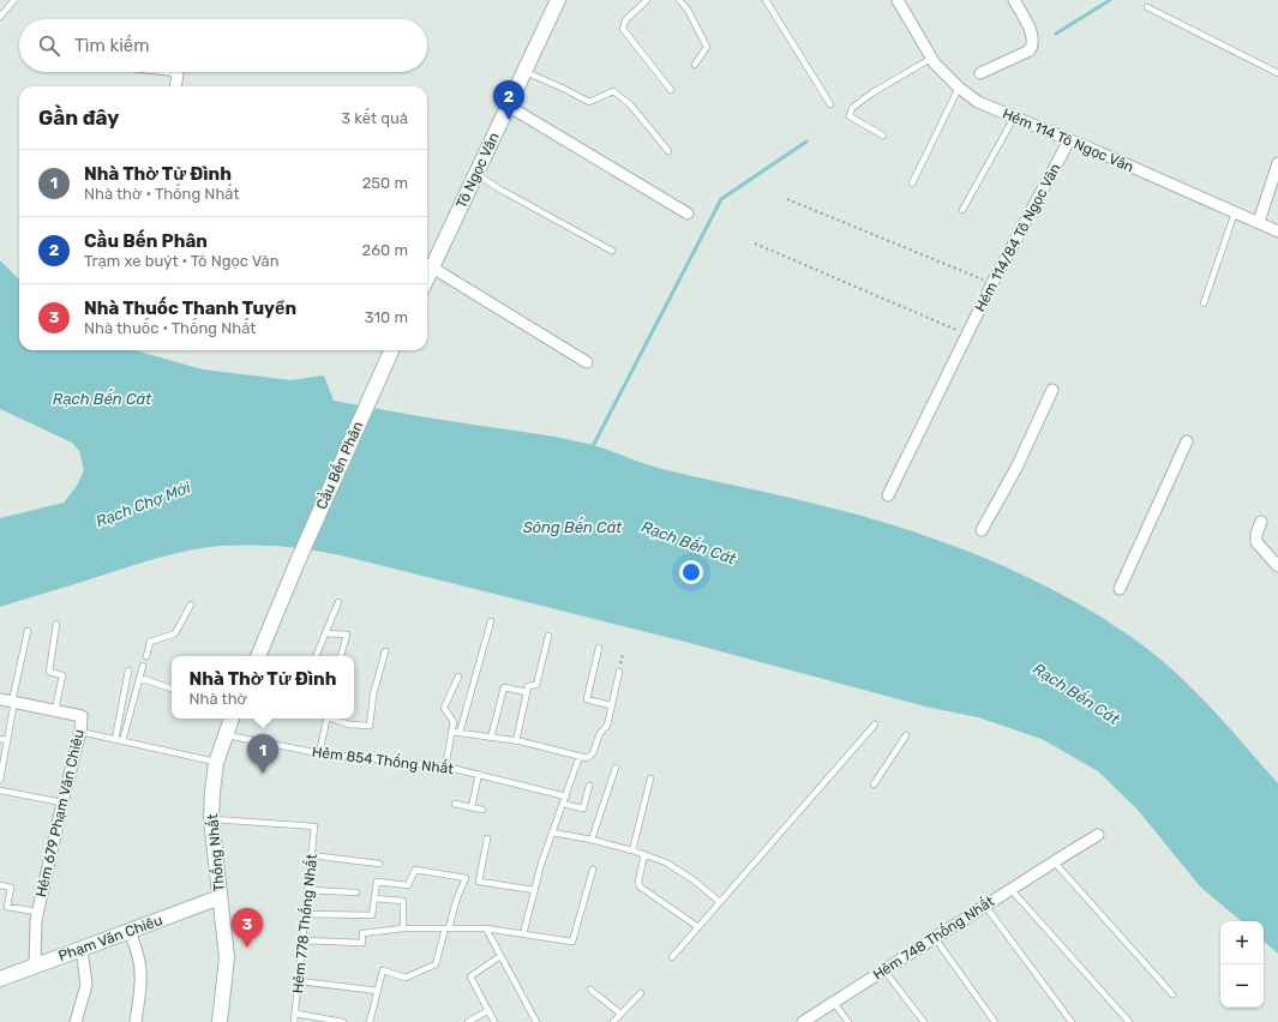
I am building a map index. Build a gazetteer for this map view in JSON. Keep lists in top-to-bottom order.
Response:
{
  "streets": {
    "main road": [
      "Tô Ngọc Vân",
      "Cầu Bến Phân",
      "Thống Nhất",
      "Phạm Văn Chiêu"
    ],
    "street": [
      "Hẻm 114 Tô Ngọc Vân",
      "Hẻm 114/84 Tô Ngọc Vân",
      "Hẻm 679 Phạm Văn Chiêu",
      "Hẻm 748 Thống Nhất"
    ],
    "lane": ["Hẻm 854 Thống Nhất", "Hẻm 778 Thống Nhất"]
  },
  "crossings": [
    ["Hẻm 114 Tô Ngọc Vân", "Hẻm 114/84 Tô Ngọc Vân"],
    ["Hẻm 854 Thống Nhất", "Thống Nhất"],
    ["Hẻm 679 Phạm Văn Chiêu", "Phạm Văn Chiêu"],
    ["Thống Nhất", "Hẻm 778 Thống Nhất"],
    ["Thống Nhất", "Phạm Văn Chiêu"]
  ],
  "water": ["Rạch Bến Cát", "Rạch Chợ Mới", "Sông Bến Cát"],
  "page": {
    "search": "Tìm kiếm",
    "pins": ["2", "1", "3"],
    "heading": ["Gần đây", "3 kết quả"],
    "list": [
      {
        "mark": "1",
        "name": "Nhà Thờ Tử Đình",
        "note": "Nhà thờ · Thống Nhất",
        "value": "250 m"
      },
      {
        "mark": "2",
        "name": "Cầu Bến Phân",
        "note": "Trạm xe buýt · Tô Ngọc Vân",
        "value": "260 m"
      },
      {
        "mark": "3",
        "name": "Nhà Thuốc Thanh Tuyển",
        "note": "Nhà thuốc · Thống Nhất",
        "value": "310 m"
      }
    ],
    "popup": ["Nhà Thờ Tử Đình", "Nhà thờ"],
    "map_buttons": ["+", "−"]
  }
}
